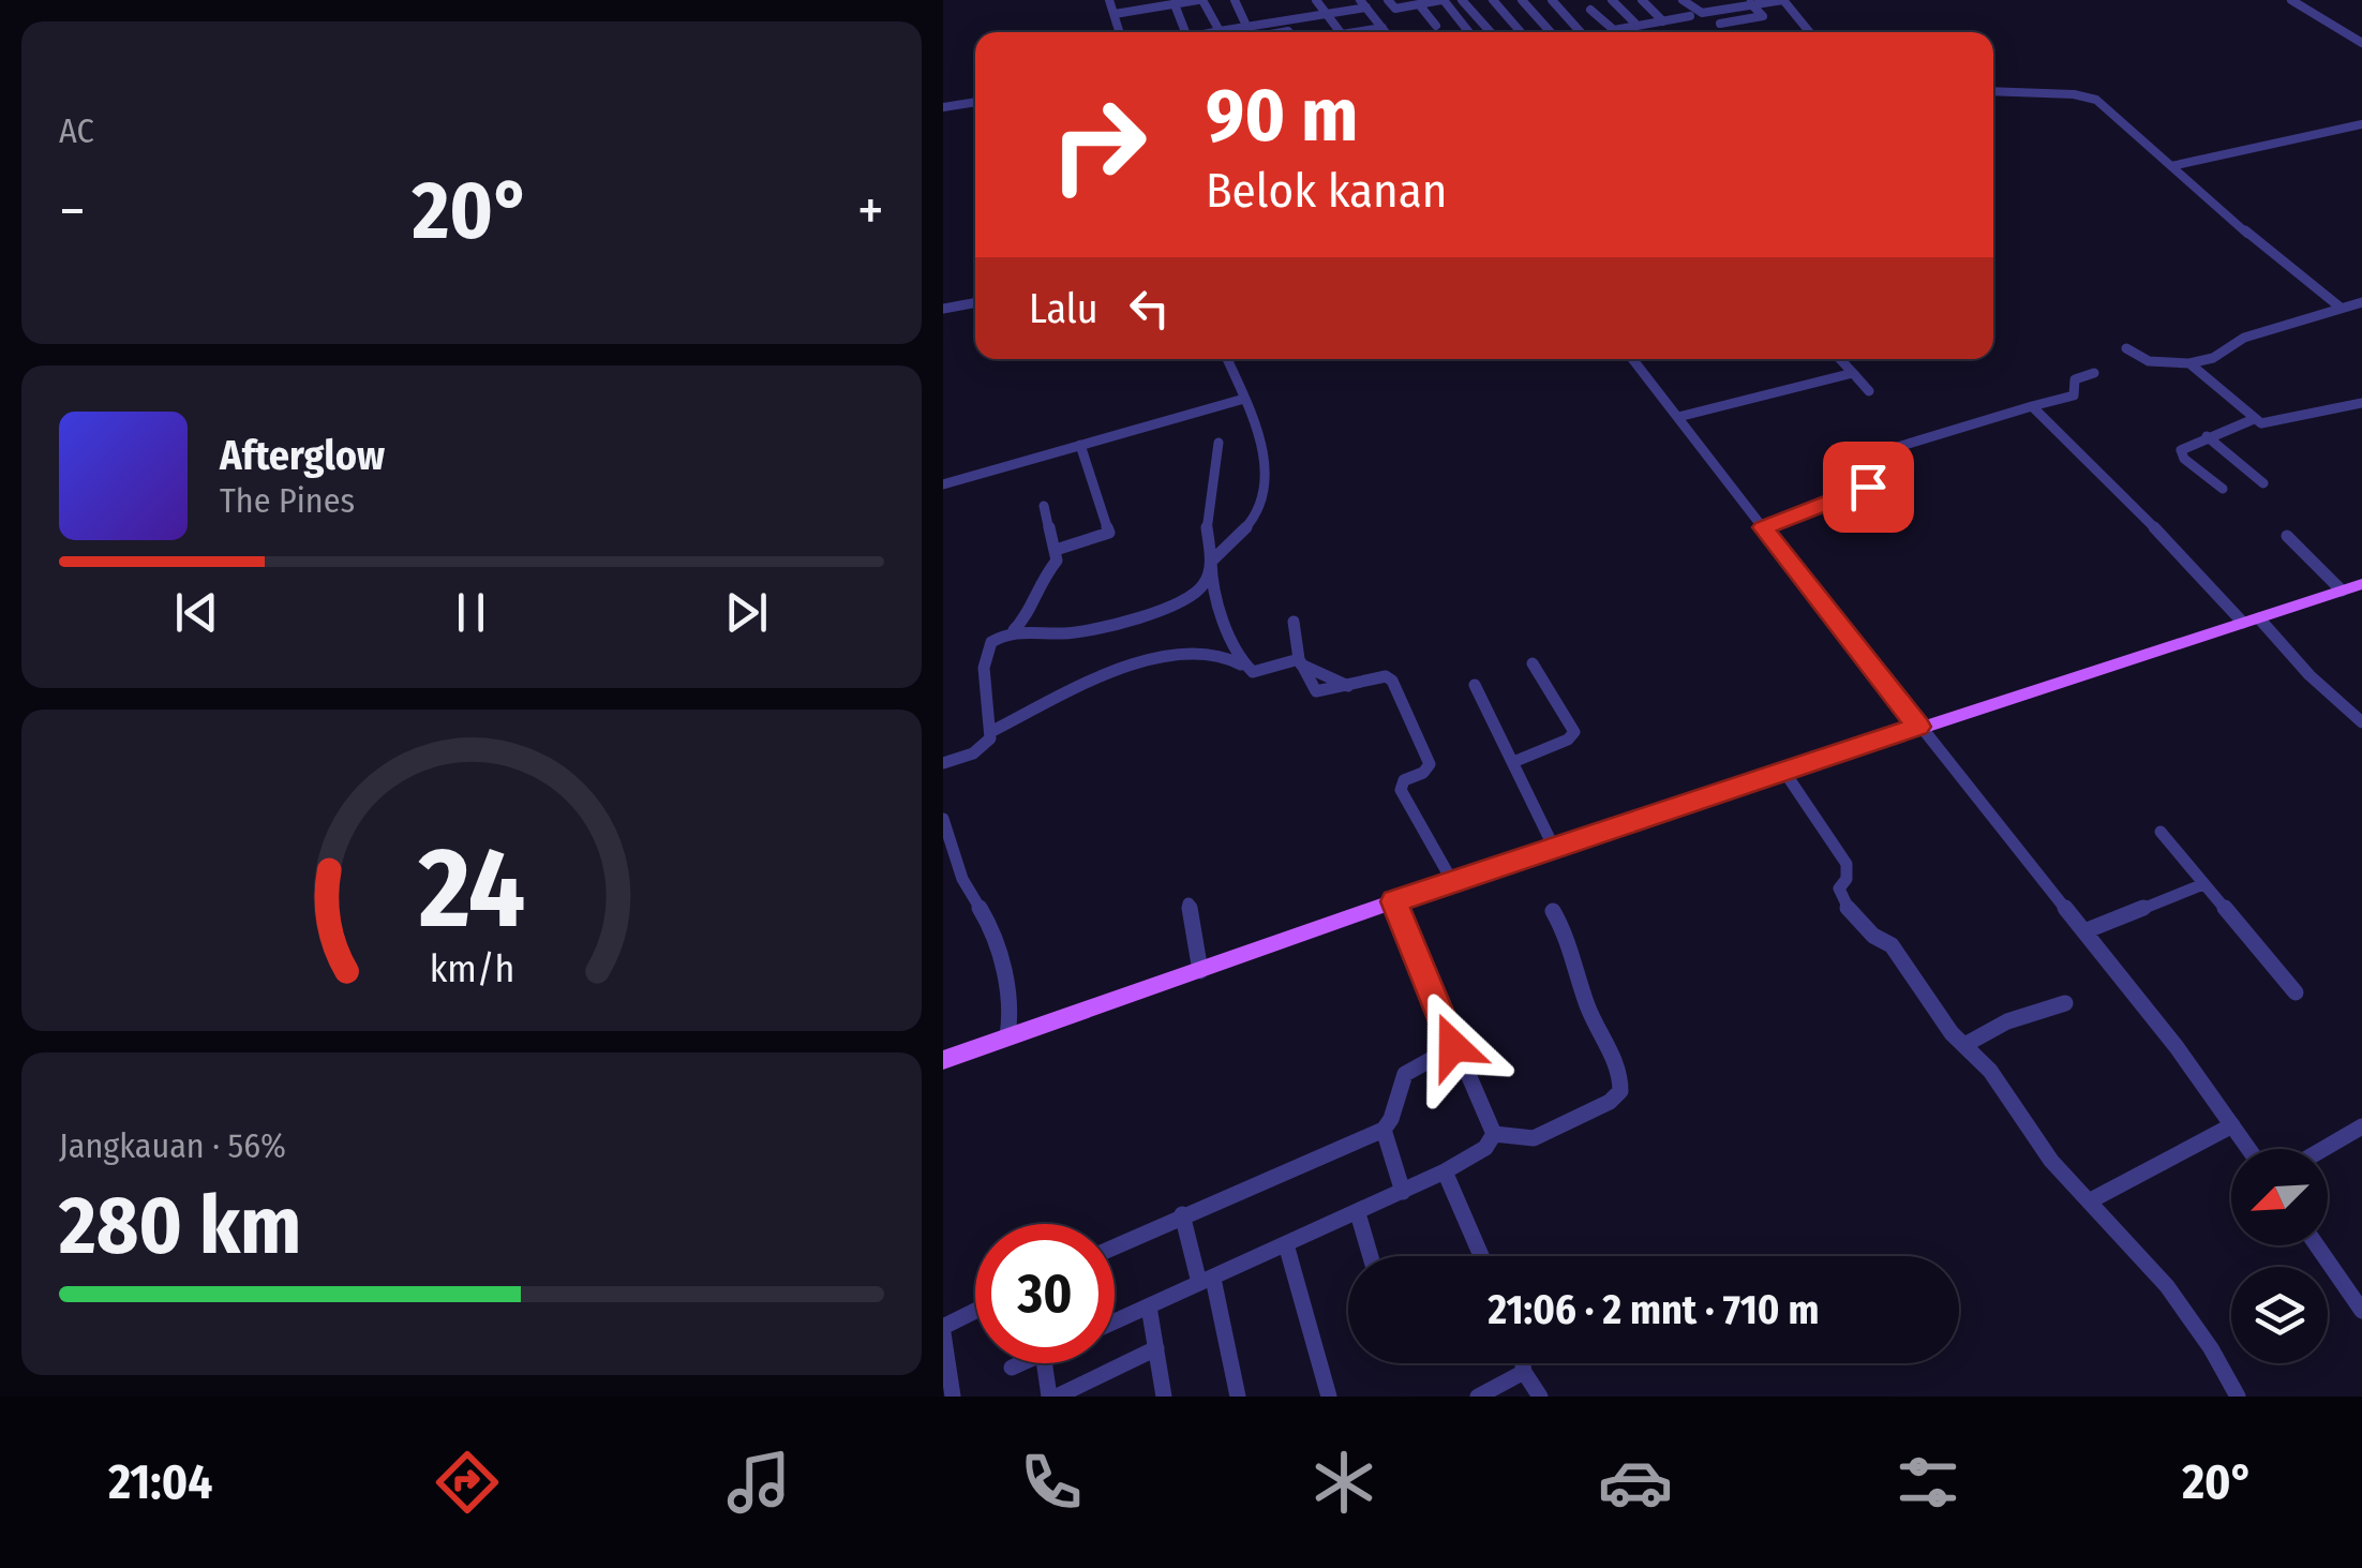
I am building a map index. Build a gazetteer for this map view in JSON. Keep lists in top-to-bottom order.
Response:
{
  "north": "bottom left",
  "page": {
    "tile": [
      "AC",
      ["Jangkauan · 56%", "280 km"]
    ],
    "turn": ["90 m", "Belok kanan"],
    "heat": ["−", "20°", "+"],
    "then": "Lalu",
    "song": ["Afterglow", "The Pines"],
    "limit": "30",
    "trip": "21:06 · 2 mnt · 710 m",
    "tabs": ["21:04", "20°"],
    "gauge": ["24", "km/h"]
  }
}
